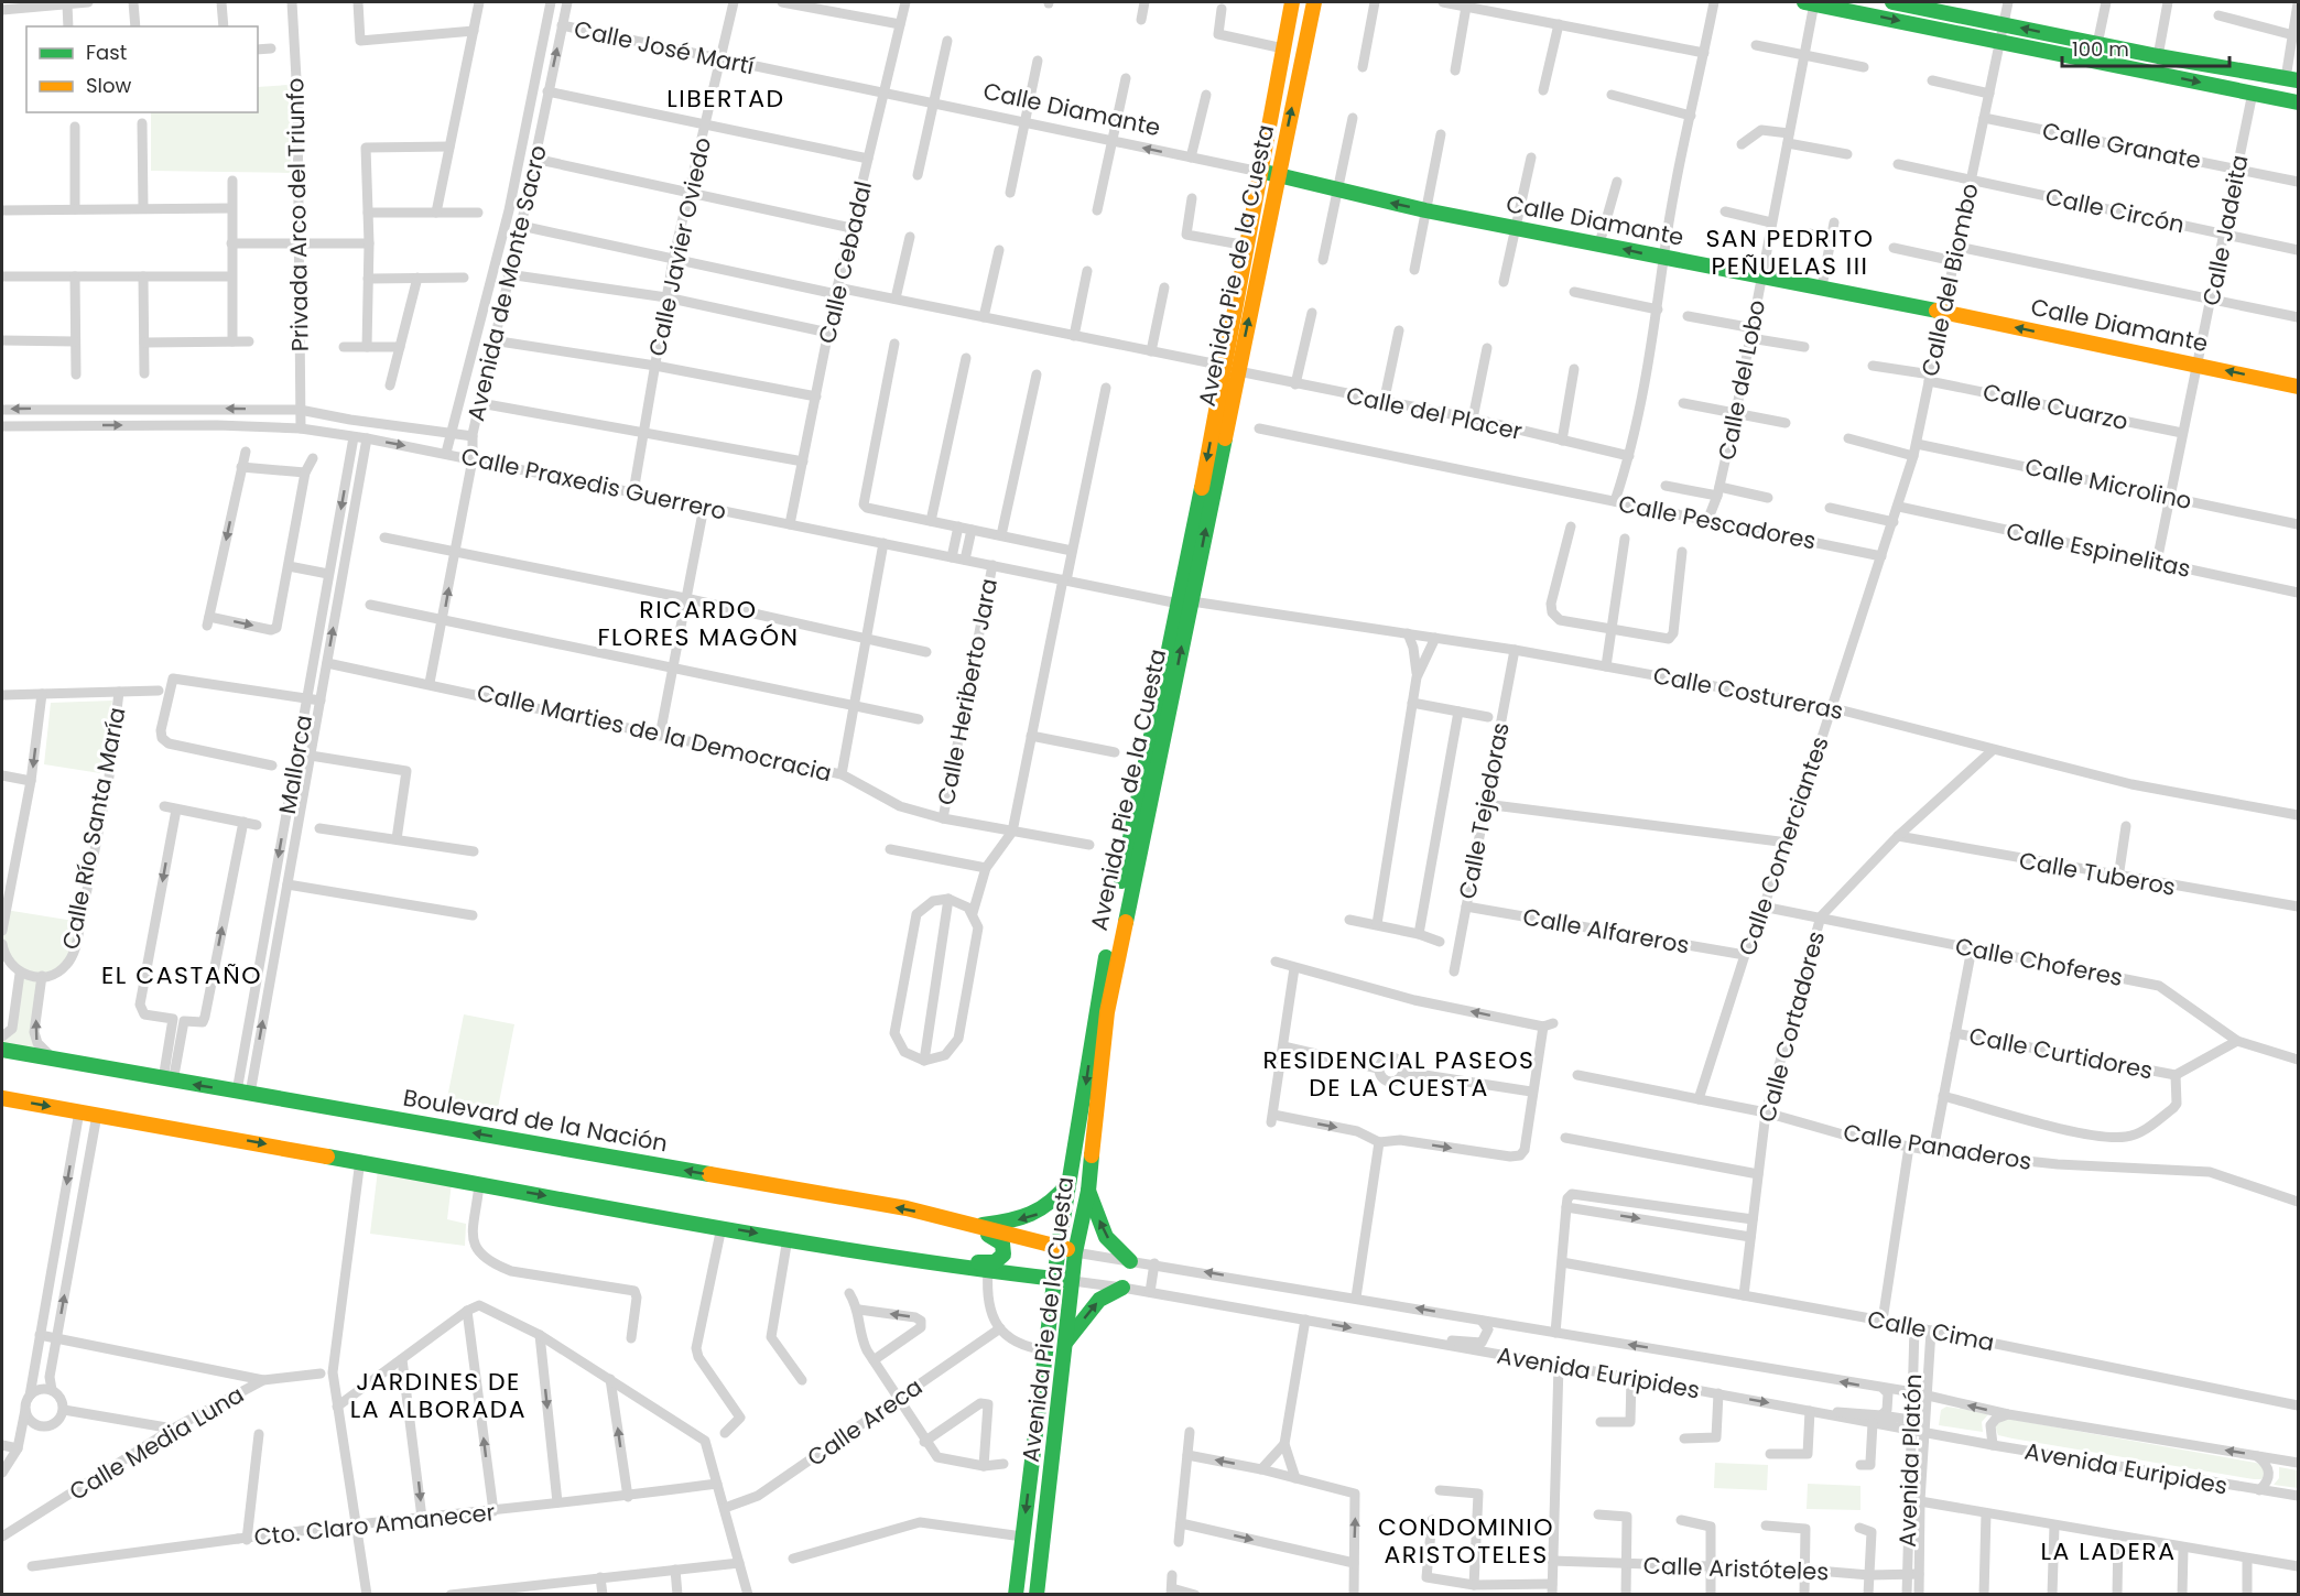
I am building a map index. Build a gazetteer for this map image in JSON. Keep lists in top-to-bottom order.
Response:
{
  "streets": {
    "main road": ["Calle Diamante", "Avenida Pie de la Cuesta", "Boulevard de la Nación"],
    "street": [
      "Calle José Martí",
      "Calle Granate",
      "Calle Circón",
      "Privada Arco del Triunfo",
      "Calle Jadeita",
      "Calle Javier Oviedo",
      "Calle Cebadal",
      "Calle del Biombo",
      "Avenida de Monte Sacro",
      "Calle del Lobo",
      "Calle Cuarzo",
      "Calle del Placer",
      "Calle Praxedis Guerrero",
      "Calle Microlino",
      "Calle Pescadores",
      "Calle Espinelitas",
      "Calle Heriberto Jara",
      "Calle Costureras",
      "Calle Marties de la Democracia",
      "Mallorca",
      "Calle Tejedoras",
      "Calle Río Santa María",
      "Calle Comerciantes",
      "Calle Tuberos",
      "Calle Alfareros",
      "Calle Choferes",
      "Calle Cortadores",
      "Calle Curtidores",
      "Calle Panaderos",
      "Calle Cima",
      "Avenida Euripides",
      "Calle Areca",
      "Calle Media Luna",
      "Avenida Platón",
      "Cto. Claro Amanecer",
      "Calle Aristóteles"
    ]
  },
  "crossings": [
    ["Calle José Martí", "Calle Diamante"],
    ["Calle José Martí", "Calle Javier Oviedo"],
    ["Calle José Martí", "Calle Cebadal"],
    ["Calle José Martí", "Avenida de Monte Sacro"],
    ["Calle Diamante", "Calle Jadeita"],
    ["Calle Diamante", "Calle Cebadal"],
    ["Calle Diamante", "Avenida Pie de la Cuesta"],
    ["Calle Diamante", "Calle del Biombo"],
    ["Calle Diamante", "Calle del Lobo"],
    ["Calle Granate", "Calle Jadeita"],
    ["Calle Granate", "Calle del Biombo"],
    ["Calle Circón", "Calle Jadeita"],
    ["Calle Circón", "Calle del Biombo"],
    ["Privada Arco del Triunfo", "Calle Praxedis Guerrero"],
    ["Calle Jadeita", "Calle Cuarzo"],
    ["Calle Jadeita", "Calle Microlino"],
    ["Calle Jadeita", "Calle Espinelitas"],
    ["Calle Javier Oviedo", "Calle del Placer"],
    ["Calle Javier Oviedo", "Calle Praxedis Guerrero"],
    ["Calle Cebadal", "Calle del Placer"],
    ["Calle Cebadal", "Calle Praxedis Guerrero"],
    ["Avenida Pie de la Cuesta", "Calle del Placer"],
    ["Avenida Pie de la Cuesta", "Calle Praxedis Guerrero"],
    ["Avenida Pie de la Cuesta", "Calle Costureras"],
    ["Avenida Pie de la Cuesta", "Boulevard de la Nación"],
    ["Avenida Pie de la Cuesta", "Avenida Euripides"],
    ["Calle del Biombo", "Calle Cuarzo"],
    ["Calle del Biombo", "Calle Microlino"],
    ["Calle del Biombo", "Calle Pescadores"],
    ["Calle del Biombo", "Calle Espinelitas"],
    ["Calle del Biombo", "Calle Comerciantes"],
    ["Avenida de Monte Sacro", "Calle del Placer"],
    ["Avenida de Monte Sacro", "Calle Praxedis Guerrero"],
    ["Avenida de Monte Sacro", "Calle Marties de la Democracia"],
    ["Calle del Lobo", "Calle Pescadores"],
    ["Calle Praxedis Guerrero", "Calle Heriberto Jara"],
    ["Calle Praxedis Guerrero", "Calle Costureras"],
    ["Calle Praxedis Guerrero", "Mallorca"],
    ["Calle Pescadores", "Calle Comerciantes"],
    ["Calle Heriberto Jara", "Calle Marties de la Democracia"],
    ["Calle Costureras", "Calle Tejedoras"],
    ["Calle Costureras", "Calle Comerciantes"],
    ["Calle Costureras", "Calle Cortadores"],
    ["Calle Marties de la Democracia", "Mallorca"],
    ["Mallorca", "Boulevard de la Nación"],
    ["Calle Tejedoras", "Calle Alfareros"],
    ["Calle Río Santa María", "Boulevard de la Nación"],
    ["Calle Comerciantes", "Calle Alfareros"],
    ["Calle Comerciantes", "Calle Choferes"],
    ["Calle Comerciantes", "Calle Panaderos"],
    ["Calle Tuberos", "Calle Cortadores"],
    ["Calle Choferes", "Calle Cortadores"],
    ["Calle Choferes", "Calle Curtidores"],
    ["Calle Cortadores", "Calle Panaderos"],
    ["Calle Cortadores", "Calle Cima"],
    ["Boulevard de la Nación", "Avenida Euripides"],
    ["Calle Cima", "Avenida Platón"],
    ["Avenida Euripides", "Avenida Platón"],
    ["Avenida Platón", "Calle Aristóteles"]
  ],
  "one_way": ["Calle Diamante"],
  "districts": [
    "LIBERTAD",
    "SAN PEDRITO PEÑUELAS III",
    "RICARDO FLORES MAGÓN",
    "EL CASTAÑO",
    "RESIDENCIAL PASEOS DE LA CUESTA",
    "JARDINES DE LA ALBORADA",
    "CONDOMINIO ARISTOTELES",
    "LA LADERA"
  ],
  "legend": ["Fast", "Slow"],
  "scale_bar": "100 m"
}
